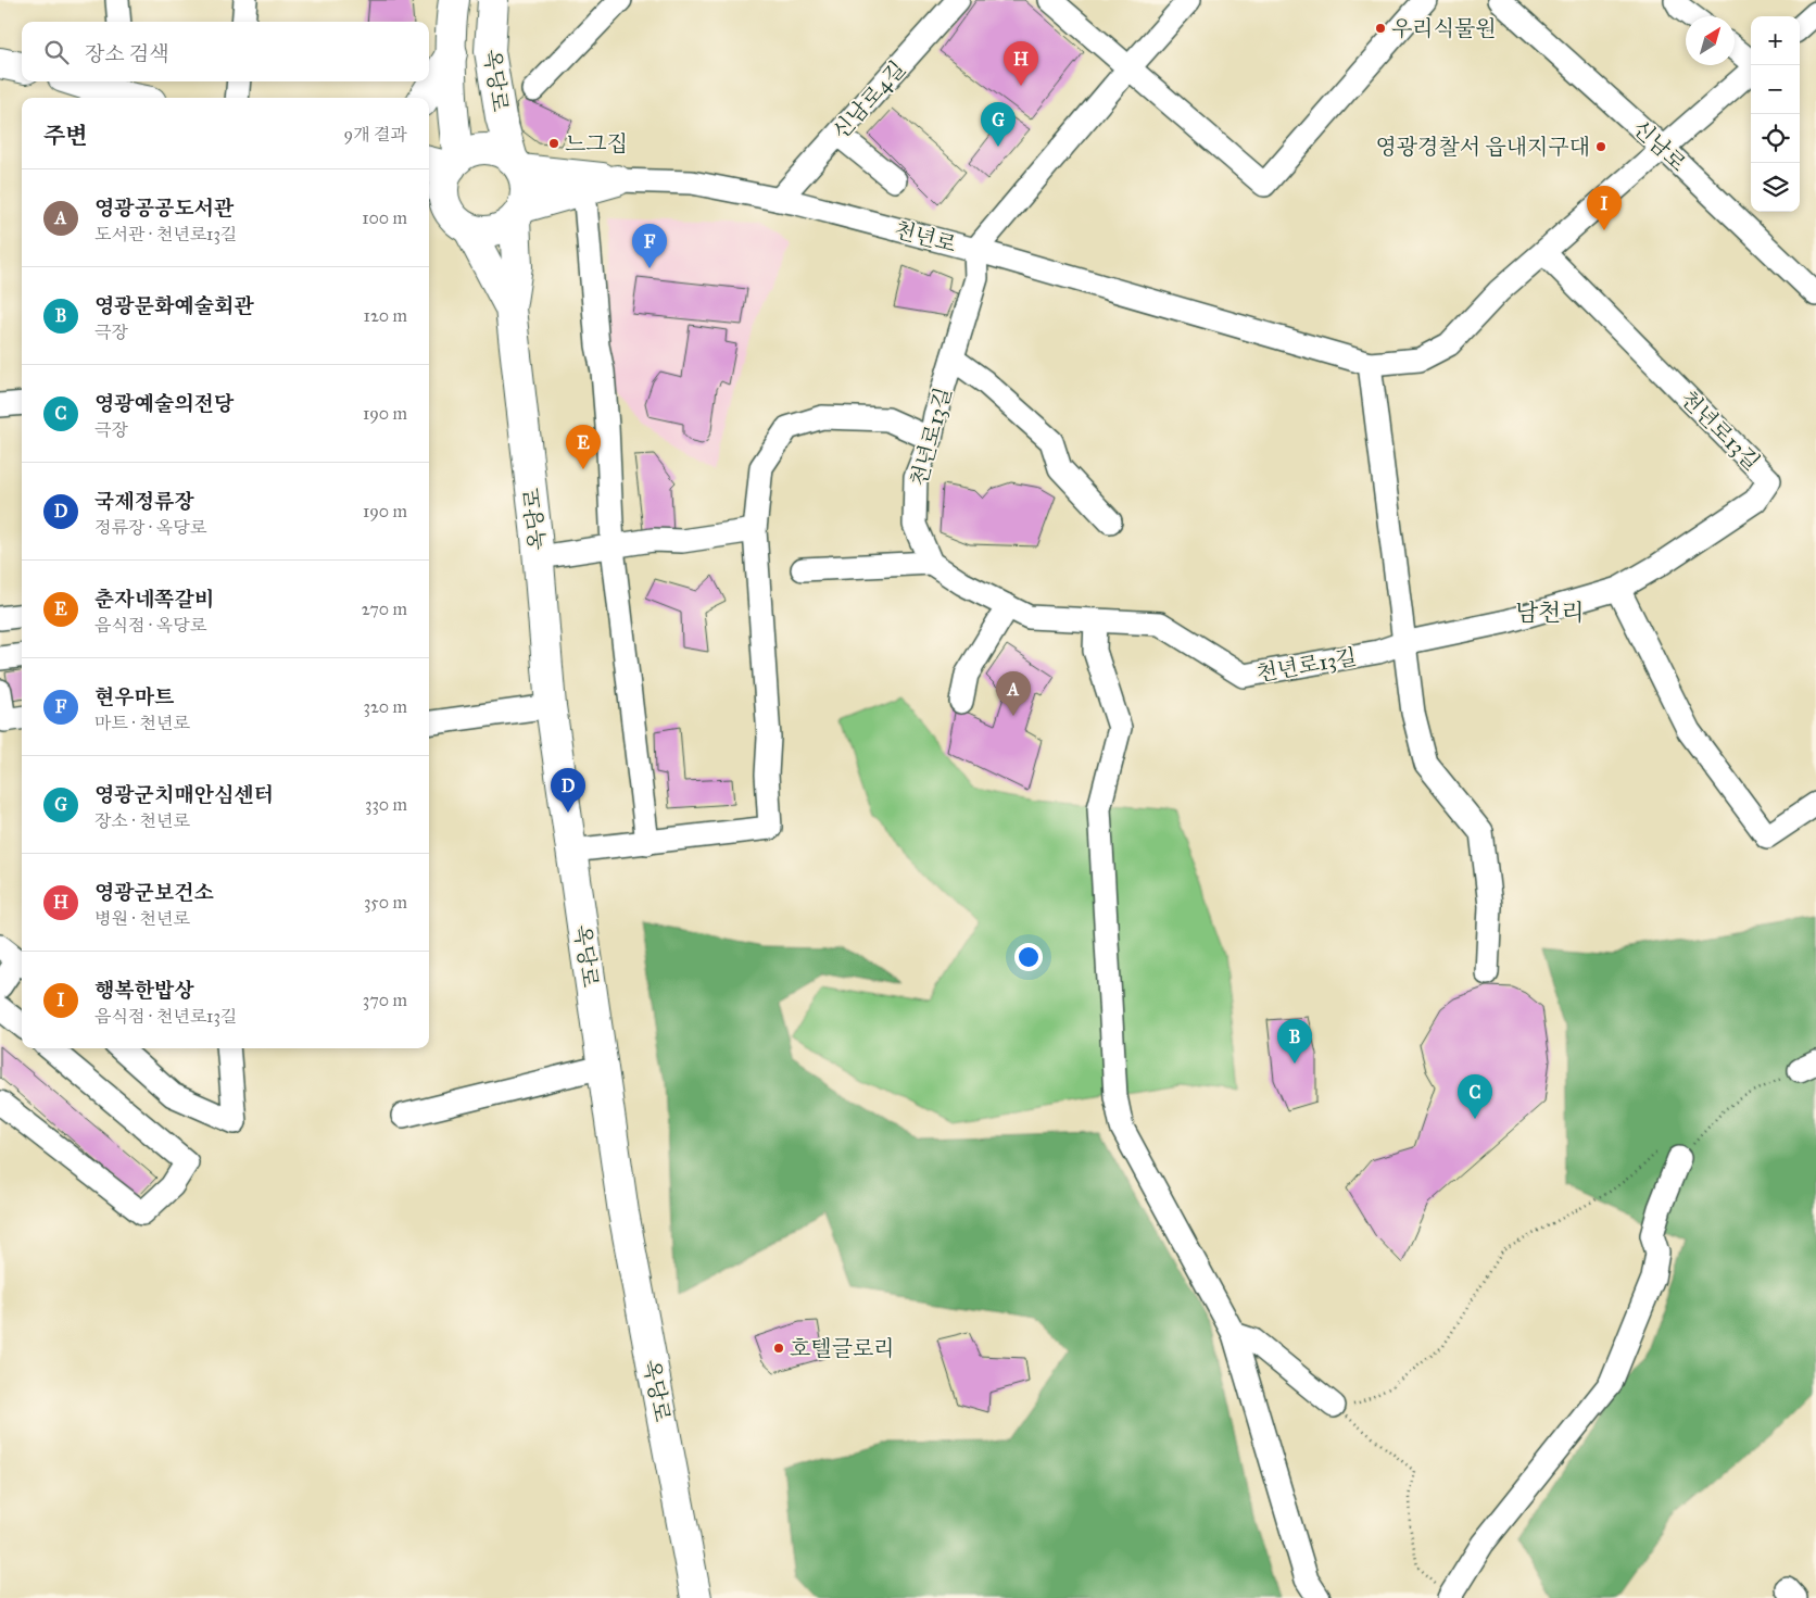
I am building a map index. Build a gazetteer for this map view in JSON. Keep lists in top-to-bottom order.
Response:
{
  "streets": {
    "main road": ["옥당로"],
    "street": [
      "신남로4길",
      "신남로",
      "천년로",
      "천년로13길"
    ]
  },
  "crossings": [
    ["신남로4길", "천년로"],
    ["천년로", "천년로13길"]
  ],
  "districts": ["남천리"],
  "places": [
    "우리식물원",
    "느그집",
    "영광경찰서 읍내지구대",
    "호텔글로리"
  ],
  "north": "top right",
  "page": {
    "map_buttons": ["+", "−"],
    "search": "장소 검색",
    "pins": [
      "H",
      "G",
      "I",
      "F",
      "E",
      "A",
      "D",
      "B",
      "C"
    ],
    "heading": ["주변", "9개 결과"],
    "list": [
      {
        "mark": "A",
        "name": "영광공공도서관",
        "note": "도서관 · 천년로13길",
        "value": "100 m"
      },
      {
        "mark": "B",
        "name": "영광문화예술회관",
        "note": "극장",
        "value": "120 m"
      },
      {
        "mark": "C",
        "name": "영광예술의전당",
        "note": "극장",
        "value": "190 m"
      },
      {
        "mark": "D",
        "name": "국제정류장",
        "note": "정류장 · 옥당로",
        "value": "190 m"
      },
      {
        "mark": "E",
        "name": "춘자네쪽갈비",
        "note": "음식점 · 옥당로",
        "value": "270 m"
      },
      {
        "mark": "F",
        "name": "현우마트",
        "note": "마트 · 천년로",
        "value": "320 m"
      },
      {
        "mark": "G",
        "name": "영광군치매안심센터",
        "note": "장소 · 천년로",
        "value": "330 m"
      },
      {
        "mark": "H",
        "name": "영광군보건소",
        "note": "병원 · 천년로",
        "value": "350 m"
      },
      {
        "mark": "I",
        "name": "행복한밥상",
        "note": "음식점 · 천년로13길",
        "value": "370 m"
      }
    ]
  }
}
